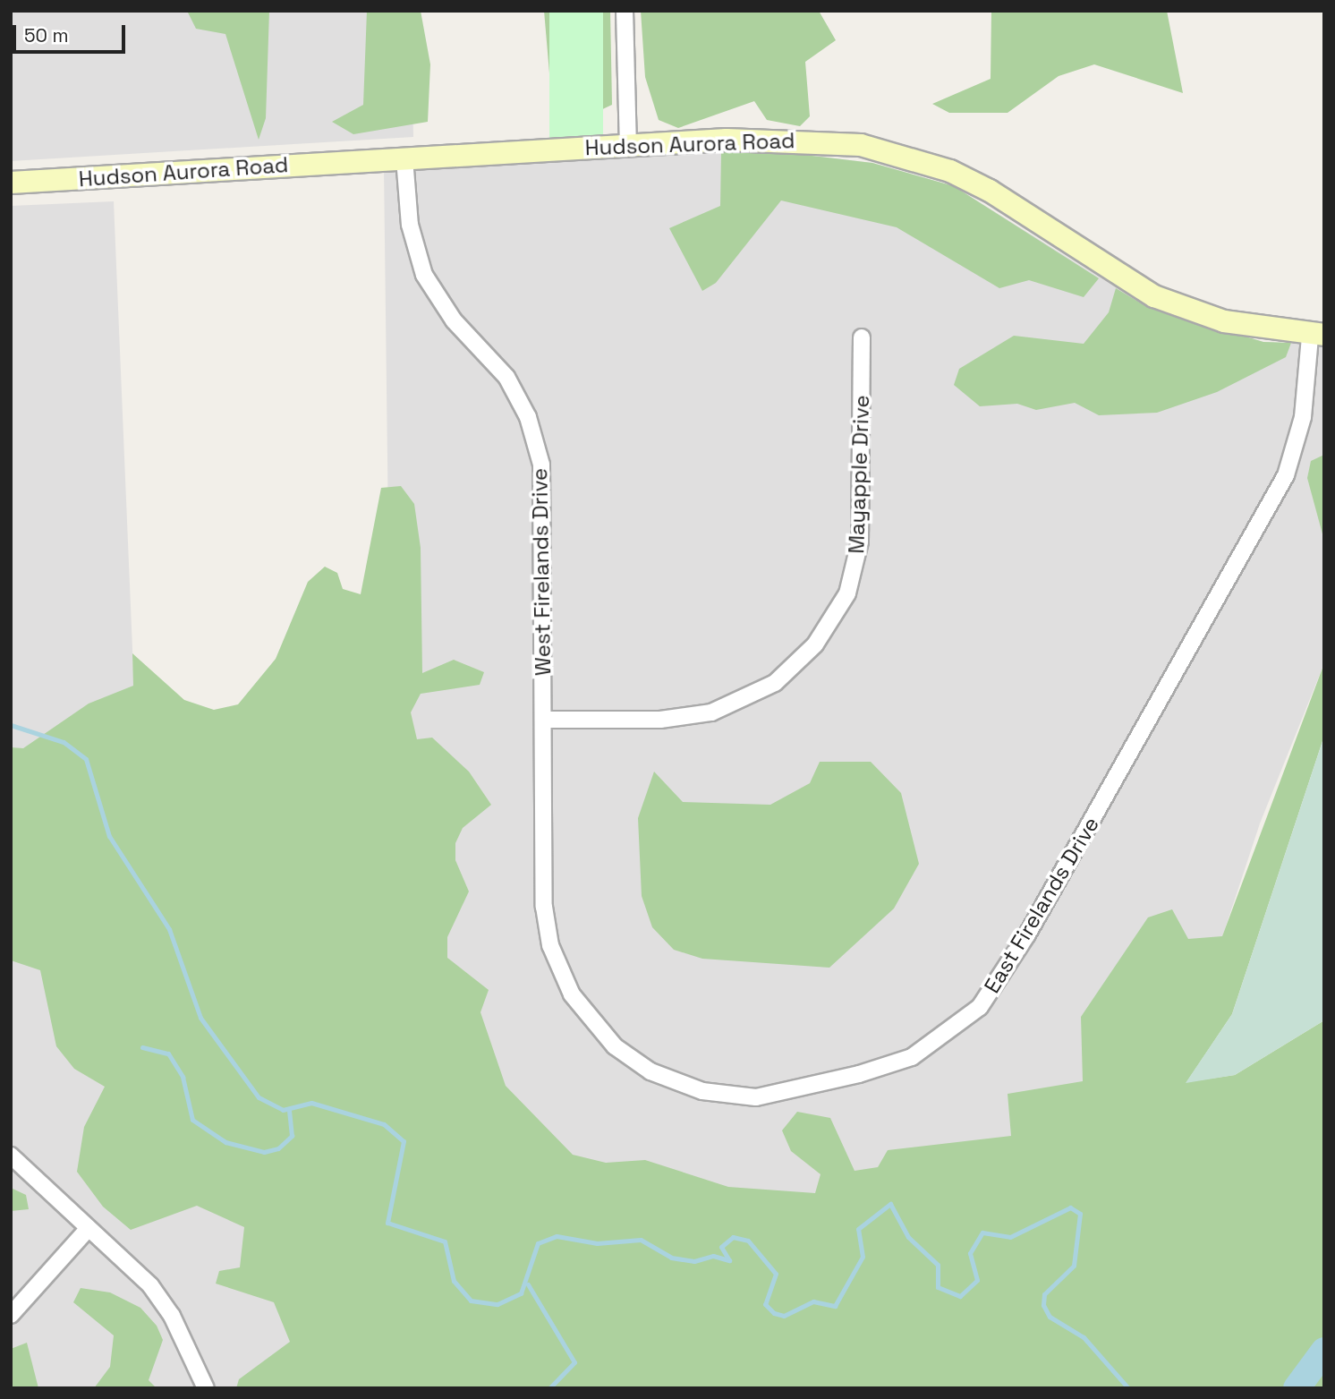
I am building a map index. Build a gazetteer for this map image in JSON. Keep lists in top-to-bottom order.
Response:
{
  "streets": {
    "street": [
      "Hudson Aurora Road",
      "Mayapple Drive",
      "West Firelands Drive",
      "East Firelands Drive"
    ]
  },
  "crossings": [
    ["Hudson Aurora Road", "West Firelands Drive"],
    ["Hudson Aurora Road", "East Firelands Drive"],
    ["Mayapple Drive", "West Firelands Drive"],
    ["West Firelands Drive", "East Firelands Drive"]
  ],
  "scale_bar": "50 m"
}
